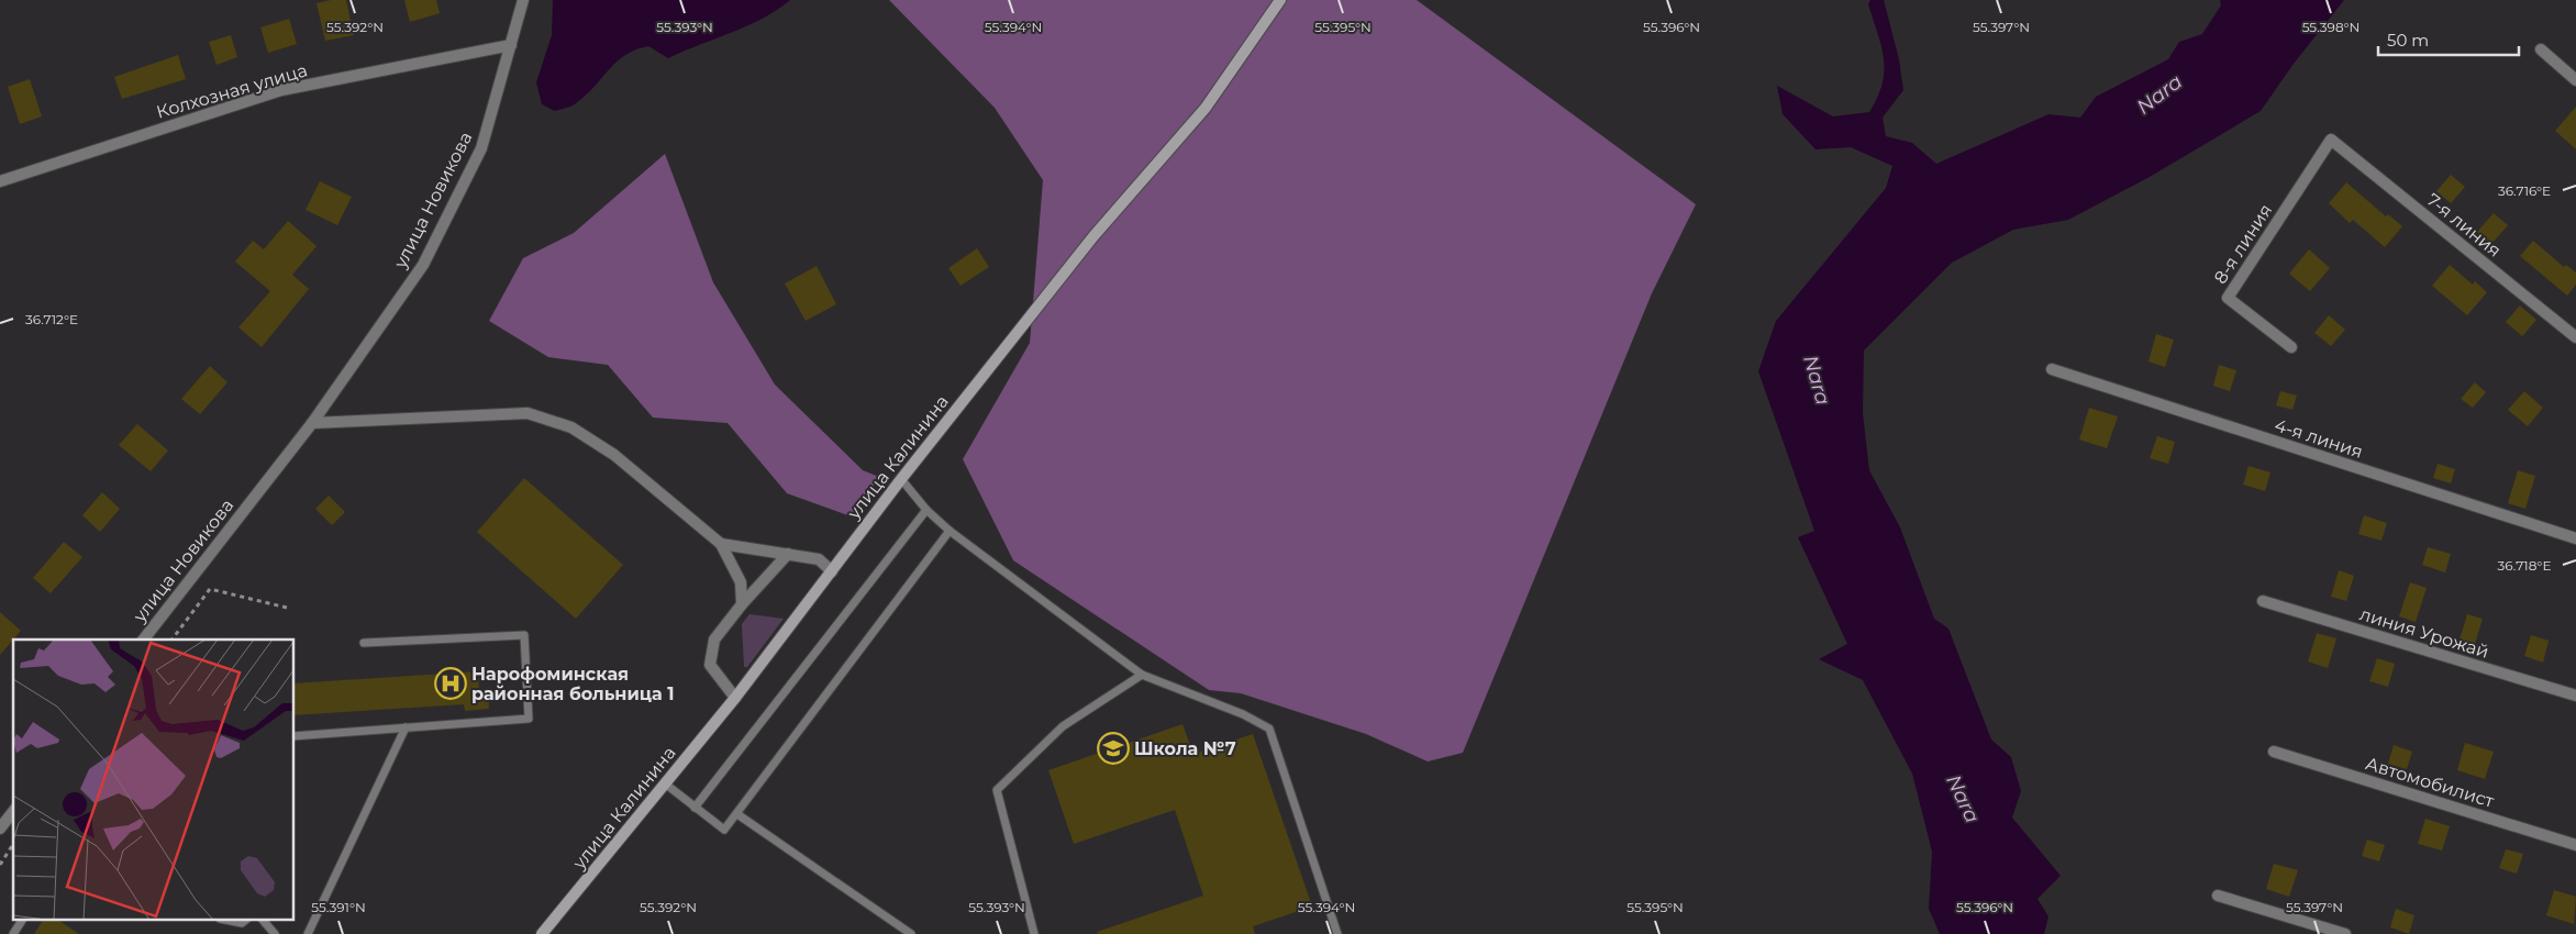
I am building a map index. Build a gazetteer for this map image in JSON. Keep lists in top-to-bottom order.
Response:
{
  "streets": {
    "street": [
      "Колхозная улица",
      "улица Новикова",
      "7-я линия",
      "8-я линия",
      "4-я линия",
      "улица Калинина",
      "линия Урожай",
      "Автомобилист"
    ]
  },
  "crossings": [
    ["Колхозная улица", "улица Новикова"],
    ["7-я линия", "8-я линия"]
  ],
  "water": ["Nara"],
  "places": {
    "hospital": ["Нарофоминская районная больница 1"],
    "school or university": ["Школа №7"]
  },
  "scale_bar": "50 m",
  "coordinates": [
    "55.397°N",
    "55.392°N",
    "55.393°N",
    "55.394°N",
    "55.395°N",
    "55.396°N",
    "55.398°N",
    "36.716°E",
    "36.712°E",
    "36.718°E",
    "55.391°N"
  ]
}
